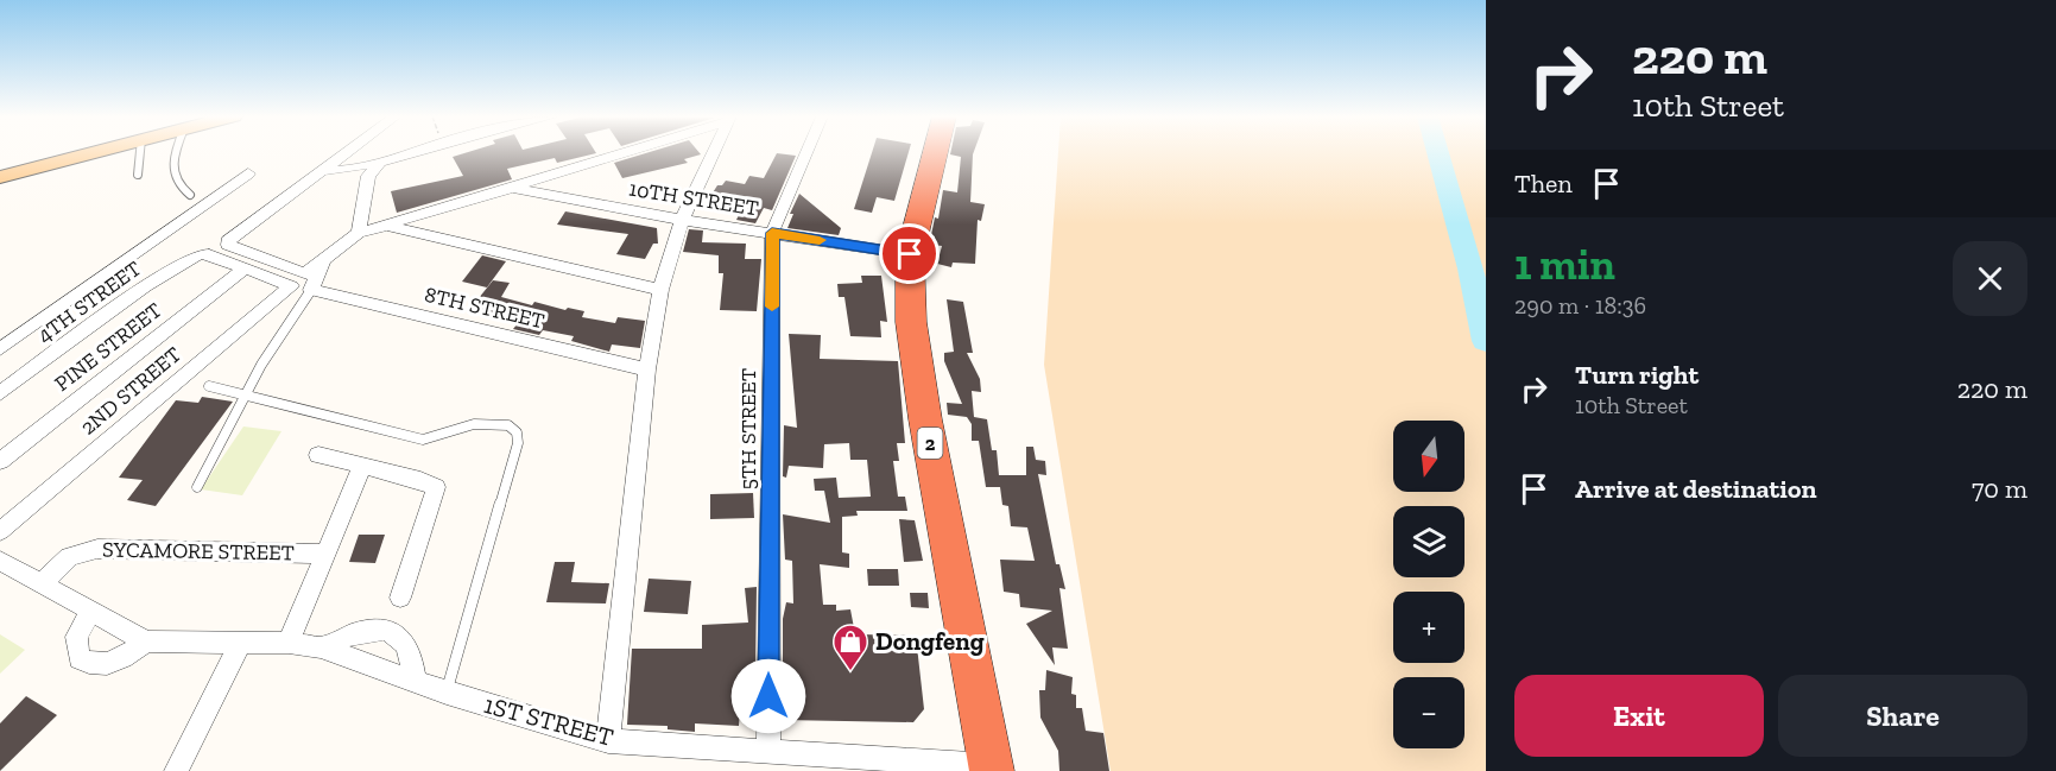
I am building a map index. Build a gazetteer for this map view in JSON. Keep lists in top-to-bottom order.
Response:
{
  "streets": {
    "highway": ["2"],
    "street": [
      "10TH STREET",
      "4TH STREET",
      "8TH STREET",
      "PINE STREET",
      "2ND STREET",
      "5TH STREET",
      "SYCAMORE STREET",
      "1ST STREET"
    ]
  },
  "crossings": [
    ["10TH STREET", "5TH STREET"],
    ["10TH STREET", "2"],
    ["4TH STREET", "PINE STREET"],
    ["8TH STREET", "2ND STREET"],
    ["5TH STREET", "1ST STREET"],
    ["2", "1ST STREET"]
  ],
  "places": {
    "shop": ["Dongfeng"]
  },
  "north": "bottom",
  "page": {
    "turn": ["220 m", "10th Street"],
    "then": "Then",
    "heading": ["1 min", "290 m · 18:36"],
    "list": [
      {
        "name": "Turn right",
        "note": "10th Street",
        "value": "220 m"
      },
      {
        "name": "Arrive at destination",
        "value": "70 m"
      }
    ],
    "map_buttons": ["+", "−"],
    "buttons": ["Exit", "Share"]
  }
}
